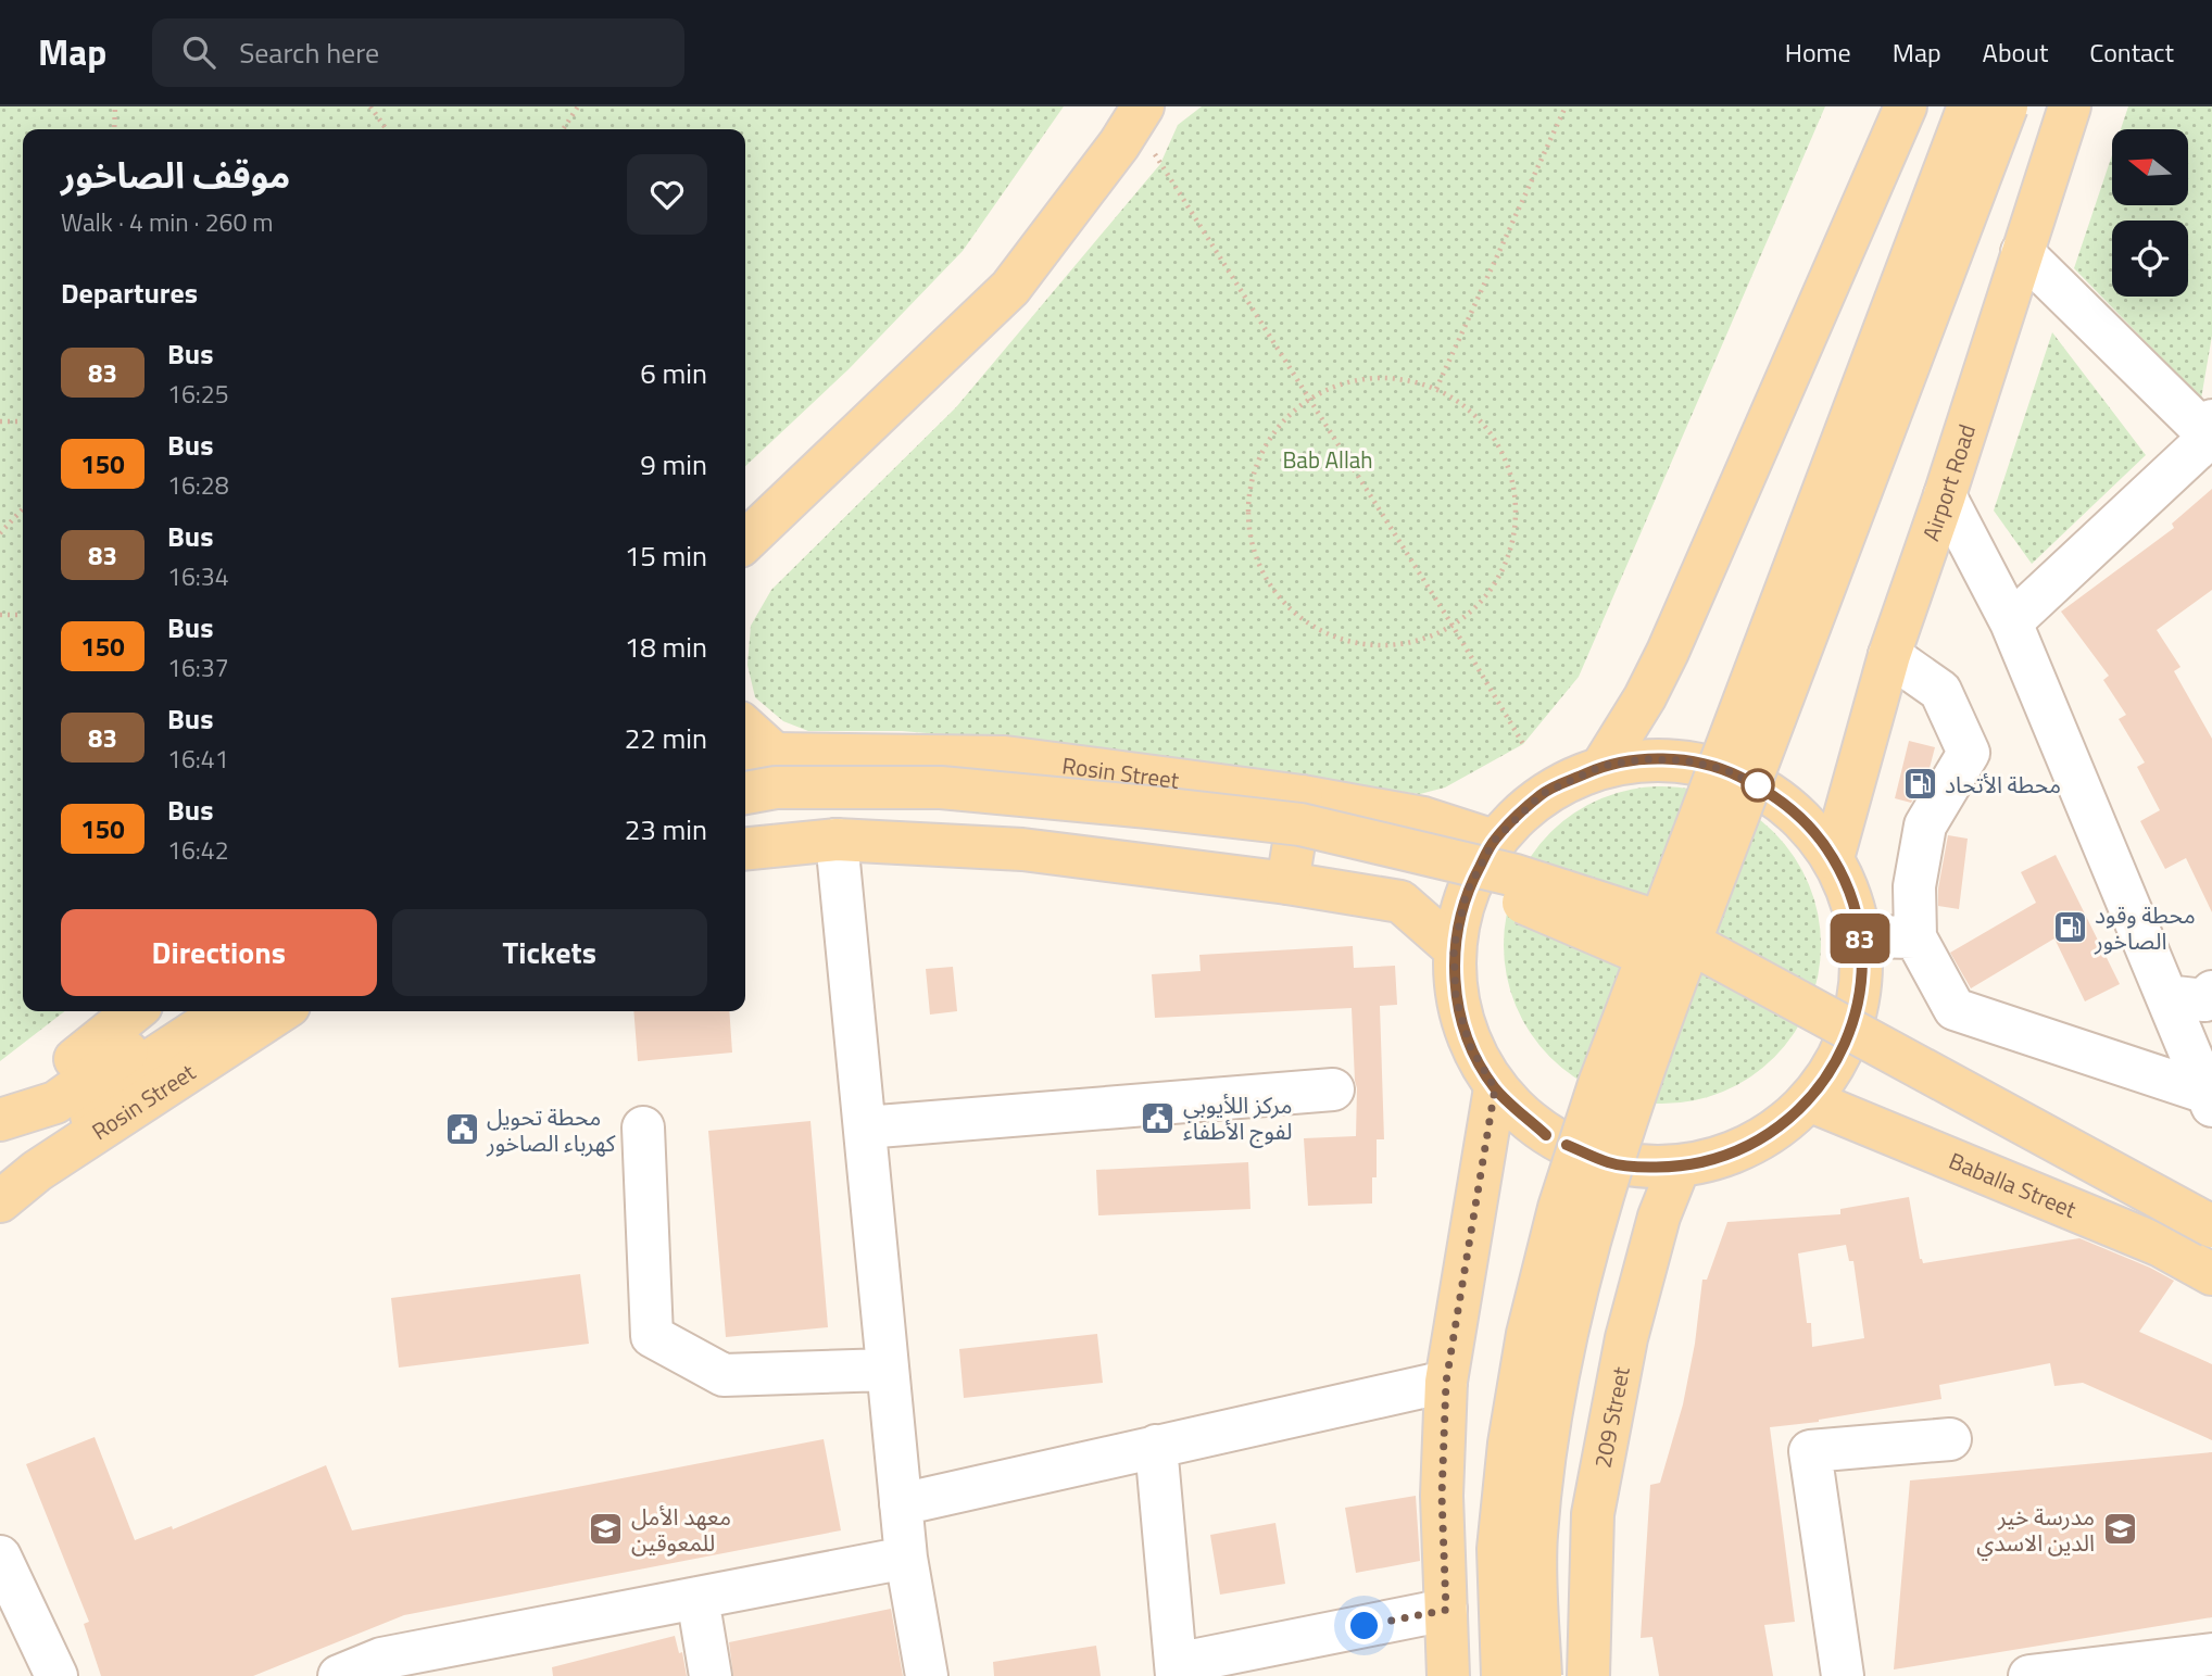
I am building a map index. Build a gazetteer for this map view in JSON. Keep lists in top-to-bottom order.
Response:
{
  "streets": {
    "main road": [
      "Airport Road",
      "Rosin Street",
      "Baballa Street",
      "209 Street"
    ]
  },
  "parks": ["Bab Allah"],
  "places": {
    "fuel station": ["محطة الأتحاد", "محطة وقود الصاخور"],
    "public building": ["مركز اللأيوبي لفوج الأطفاء", "محطة تحويل كهرباء الصاخور"],
    "school or university": ["معهد الأمل للمعوقين", "مدرسة خير الدين الاسدي"]
  },
  "lines": ["bus line 83"],
  "north": "left",
  "page": {
    "header": "Map",
    "search": "Search here",
    "nav": [
      "Home",
      "Map",
      "About",
      "Contact"
    ],
    "on_map": "83",
    "heading": [
      ["موقف الصاخور", "Walk · 4 min · 260 m"],
      "Departures"
    ],
    "list": [
      {
        "mark": "83",
        "name": "Bus",
        "note": "16:25",
        "value": "6 min"
      },
      {
        "mark": "150",
        "name": "Bus",
        "note": "16:28",
        "value": "9 min"
      },
      {
        "mark": "83",
        "name": "Bus",
        "note": "16:34",
        "value": "15 min"
      },
      {
        "mark": "150",
        "name": "Bus",
        "note": "16:37",
        "value": "18 min"
      },
      {
        "mark": "83",
        "name": "Bus",
        "note": "16:41",
        "value": "22 min"
      },
      {
        "mark": "150",
        "name": "Bus",
        "note": "16:42",
        "value": "23 min"
      }
    ],
    "buttons": ["Directions", "Tickets"]
  }
}
